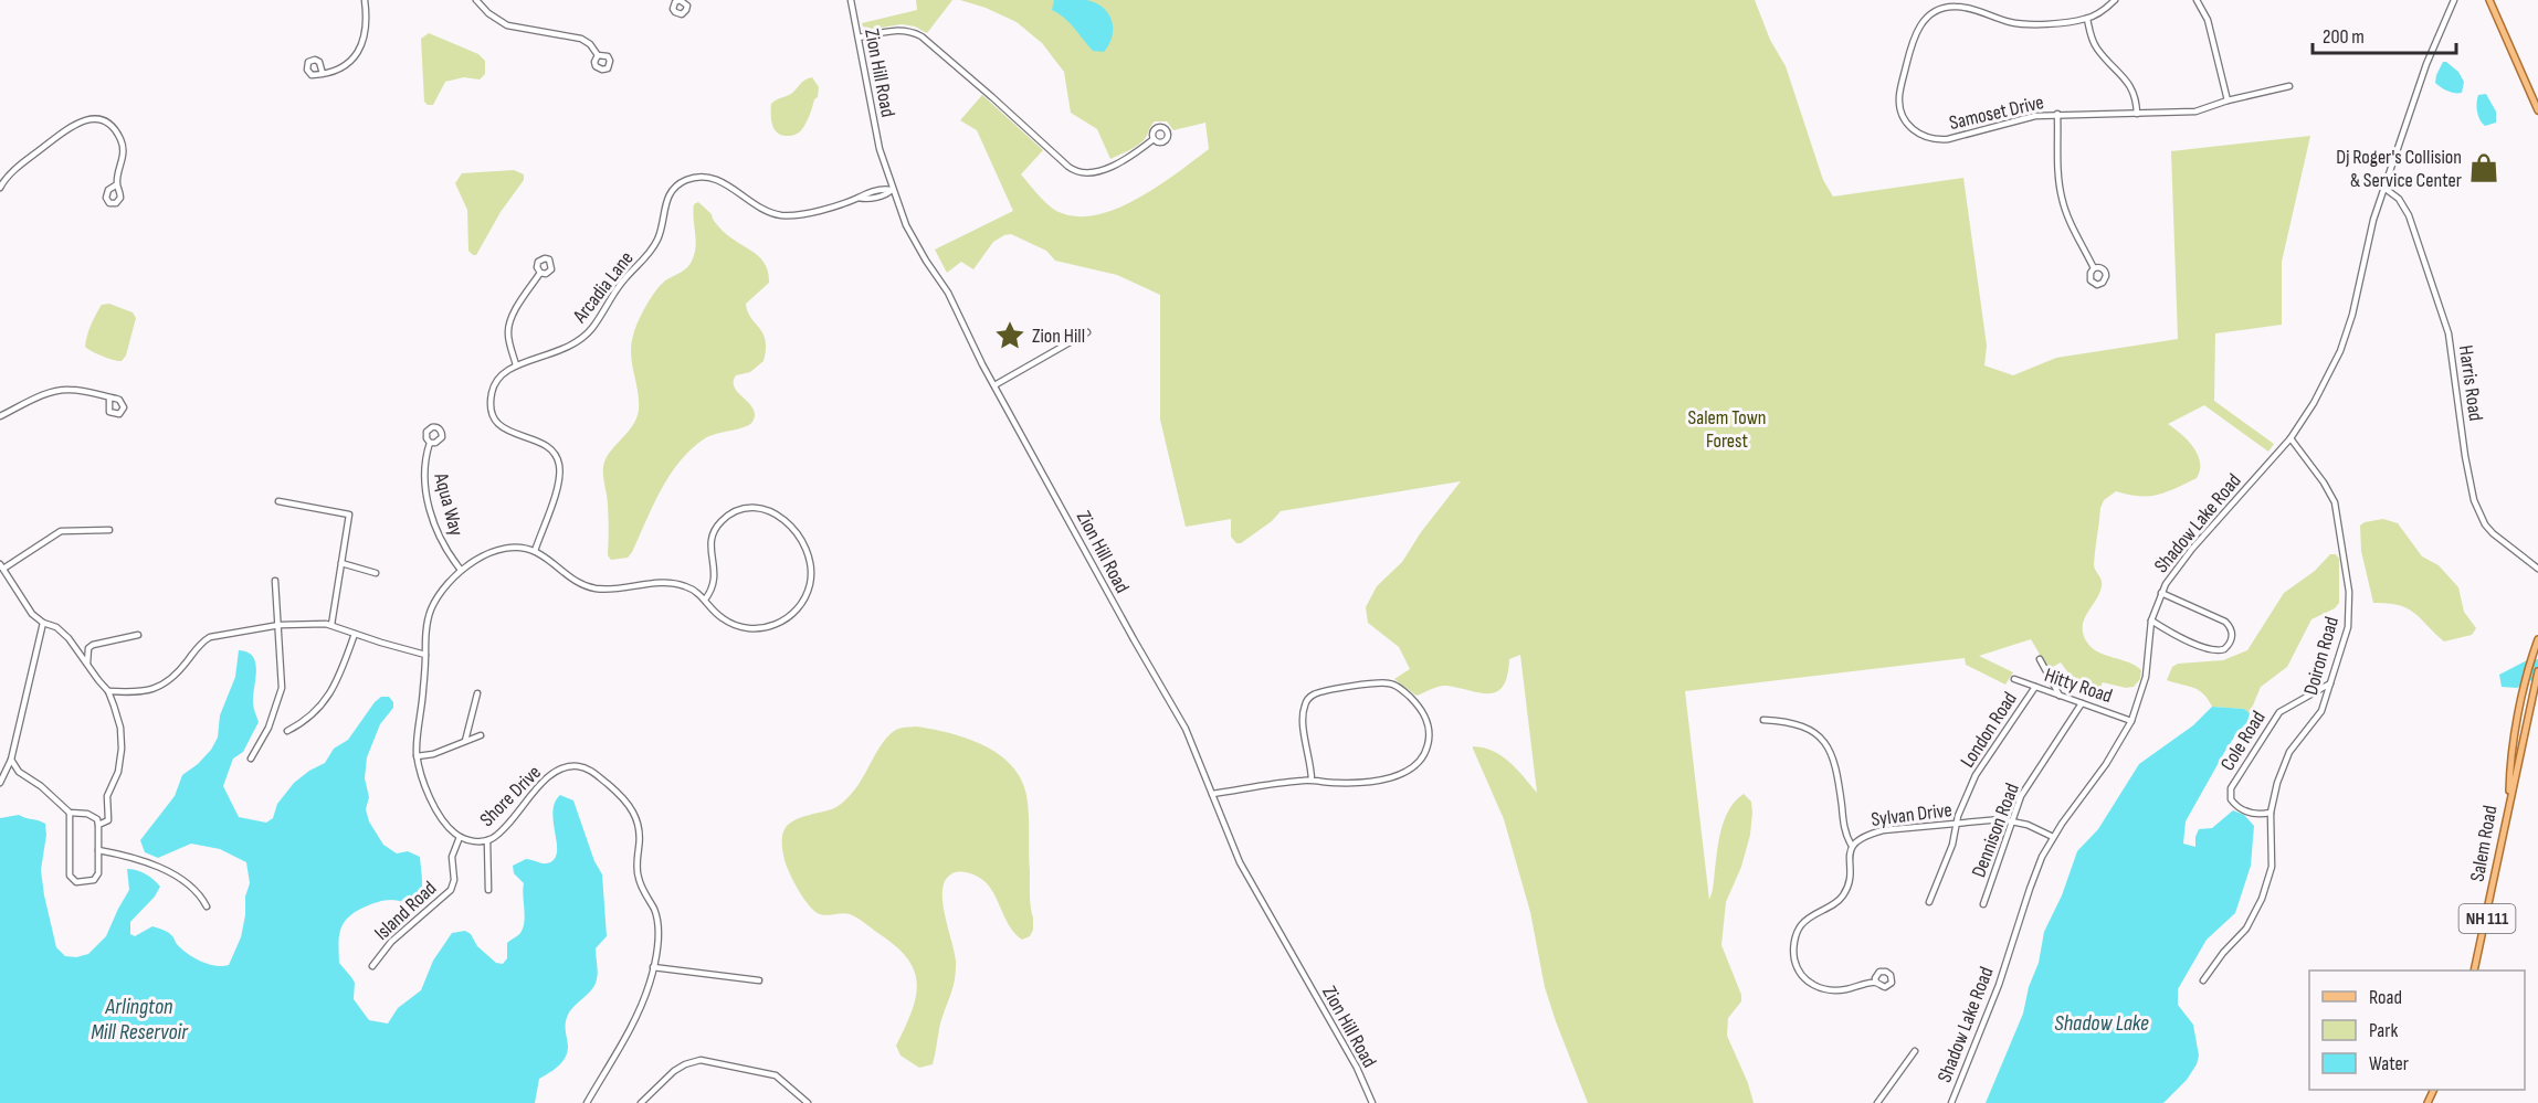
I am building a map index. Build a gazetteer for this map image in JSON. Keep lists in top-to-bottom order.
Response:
{
  "streets": {
    "main road": ["Salem Road", "NH 111"],
    "street": [
      "Zion Hill Road",
      "Samoset Drive",
      "Arcadia Lane",
      "Harris Road",
      "Aqua Way",
      "Shadow Lake Road",
      "Doiron Road",
      "Hitty Road",
      "London Road",
      "Cole Road",
      "Shore Drive",
      "Sylvan Drive",
      "Dennison Road",
      "Island Road"
    ]
  },
  "crossings": [
    ["Zion Hill Road", "Arcadia Lane"],
    ["Harris Road", "Shadow Lake Road"],
    ["Aqua Way", "Shore Drive"],
    ["Shadow Lake Road", "Doiron Road"],
    ["Shadow Lake Road", "Hitty Road"],
    ["Shadow Lake Road", "Sylvan Drive"],
    ["Doiron Road", "Cole Road"],
    ["Hitty Road", "London Road"],
    ["Hitty Road", "Dennison Road"],
    ["London Road", "Sylvan Drive"],
    ["Shore Drive", "Island Road"],
    ["Sylvan Drive", "Dennison Road"]
  ],
  "water": ["Arlington Mill Reservoir", "Shadow Lake"],
  "parks": ["Salem Town Forest"],
  "places": {
    "shop": ["Dj Roger's Collision & Service Center"],
    "place": ["Zion Hill"]
  },
  "legend": ["Road", "Park", "Water"],
  "scale_bar": "200 m"
}
